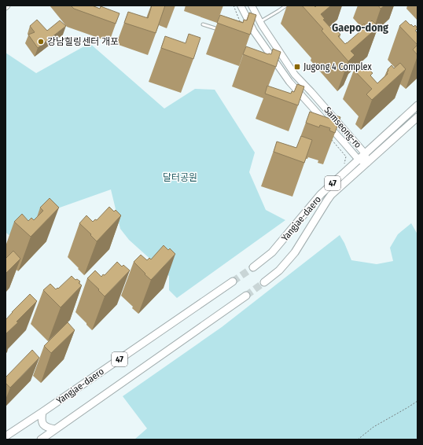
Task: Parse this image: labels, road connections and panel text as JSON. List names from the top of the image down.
{
  "streets": {
    "main road": ["Samseong-ro", "47", "Yangjae-daero"]
  },
  "crossings": [
    ["Samseong-ro", "Yangjae-daero"]
  ],
  "districts": ["Gaepo-dong"],
  "parks": ["달터공원"],
  "places": {
    "other": ["강남힐링센터 개포"],
    "transit": ["Jugong 4 Complex"]
  }
}
